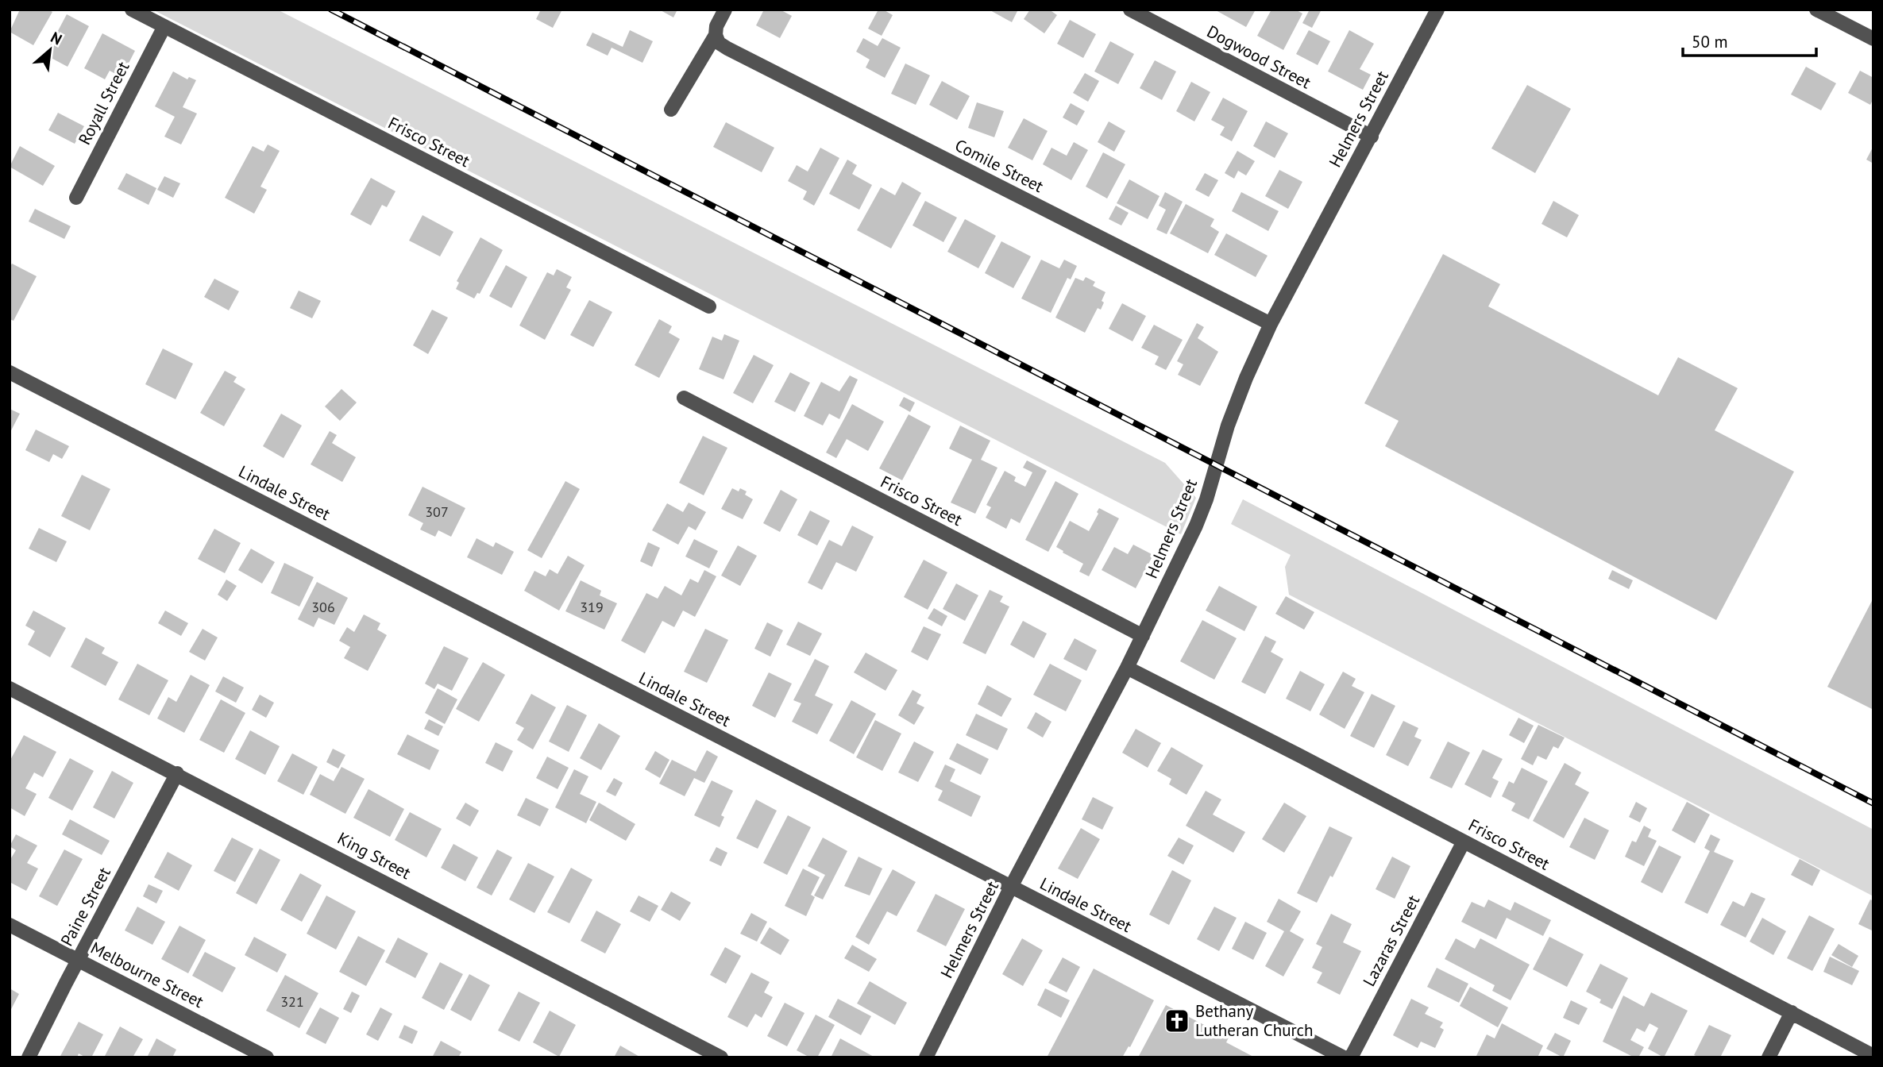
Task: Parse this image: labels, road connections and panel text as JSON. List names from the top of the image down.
{
  "streets": {
    "street": [
      "Dogwood Street",
      "Royall Street",
      "Helmers Street",
      "Frisco Street",
      "Comile Street",
      "Lindale Street",
      "King Street",
      "Paine Street",
      "Lazaras Street",
      "Melbourne Street"
    ]
  },
  "crossings": [
    ["Dogwood Street", "Helmers Street"],
    ["Royall Street", "Frisco Street"],
    ["Helmers Street", "Frisco Street"],
    ["Helmers Street", "Comile Street"],
    ["Helmers Street", "Lindale Street"],
    ["Frisco Street", "Lazaras Street"],
    ["King Street", "Paine Street"],
    ["Paine Street", "Melbourne Street"]
  ],
  "places": {
    "church": ["Bethany Lutheran Church"]
  },
  "house_numbers": [
    "307",
    "306",
    "319",
    "321"
  ],
  "scale_bar": "50 m",
  "north": "top right"
}
